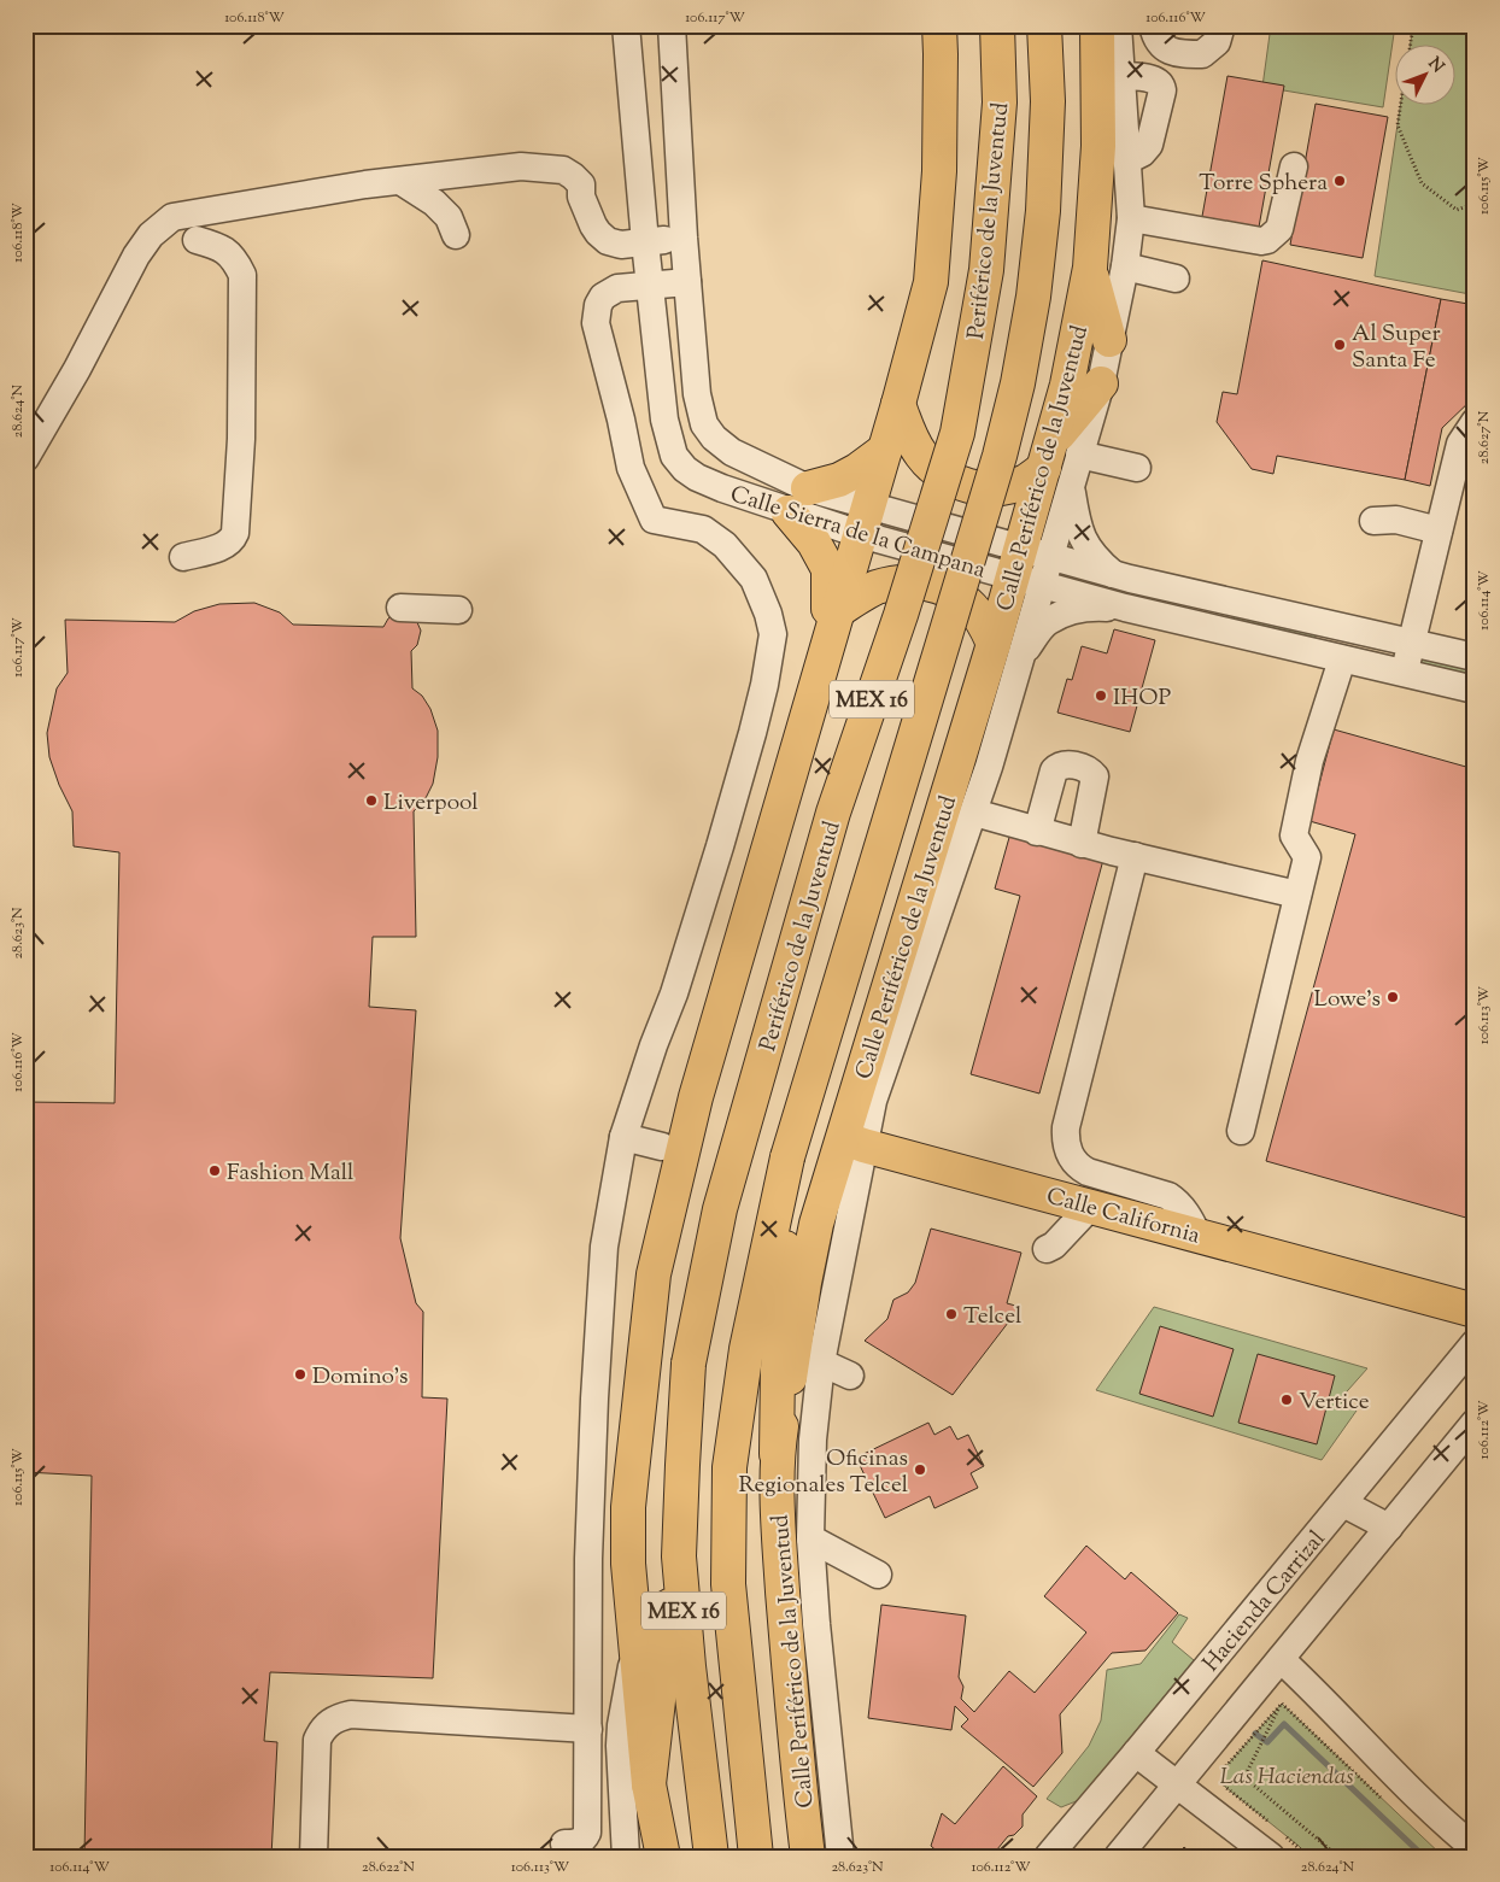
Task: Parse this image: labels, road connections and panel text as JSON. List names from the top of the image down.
{
  "streets": {
    "main road": [
      "Periférico de la Juventud",
      "Calle Periférico de la Juventud",
      "MEX 16",
      "Calle California"
    ],
    "street": ["Calle Sierra de la Campana", "Hacienda Carrizal"]
  },
  "crossings": [
    ["Calle Periférico de la Juventud", "Calle Sierra de la Campana"],
    ["Calle Periférico de la Juventud", "Calle California"]
  ],
  "parks": ["Las Haciendas"],
  "places": [
    "Torre Sphera",
    "Al Super Santa Fe",
    "IHOP",
    "Liverpool",
    "Lowe's",
    "Fashion Mall",
    "Telcel",
    "Domino's",
    "Vertice",
    "Oficinas Regionales Telcel"
  ],
  "north": "top right",
  "coordinates": [
    "106.118°W",
    "106.117°W",
    "106.116°W",
    "106.115°W",
    "28.624°N",
    "28.627°N",
    "106.114°W",
    "28.623°N",
    "106.113°W",
    "106.112°W",
    "28.622°N"
  ]
}
